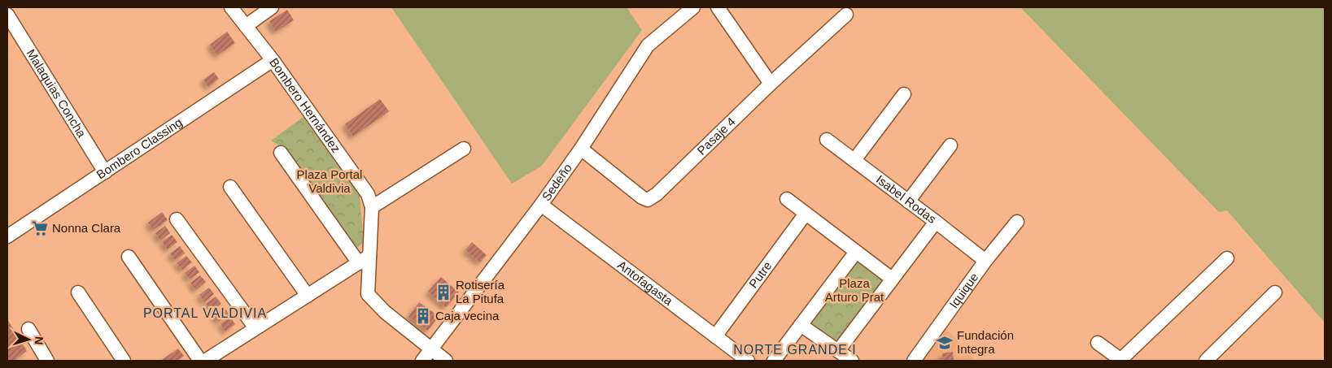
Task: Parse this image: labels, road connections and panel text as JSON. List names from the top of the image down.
{
  "streets": {
    "street": [
      "Malaquias Concha",
      "Bombero Hernández",
      "Pasaje 4",
      "Bombero Classing",
      "Sedeño",
      "Isabel Rodas",
      "Putre",
      "Antofagasta",
      "Iquique"
    ]
  },
  "crossings": [
    ["Malaquias Concha", "Bombero Classing"],
    ["Bombero Hernández", "Bombero Classing"],
    ["Bombero Hernández", "Sedeño"],
    ["Pasaje 4", "Sedeño"],
    ["Sedeño", "Antofagasta"],
    ["Isabel Rodas", "Iquique"],
    ["Putre", "Antofagasta"]
  ],
  "districts": ["PORTAL VALDIVIA", "NORTE GRANDE I"],
  "parks": ["Plaza Portal Valdivia", "Plaza Arturo Prat"],
  "places": {
    "supermarket": ["Nonna Clara"],
    "building": ["Rotisería La Pitufa", "Caja vecina"],
    "school or university": ["Fundación Integra"]
  },
  "north": "right"
}
